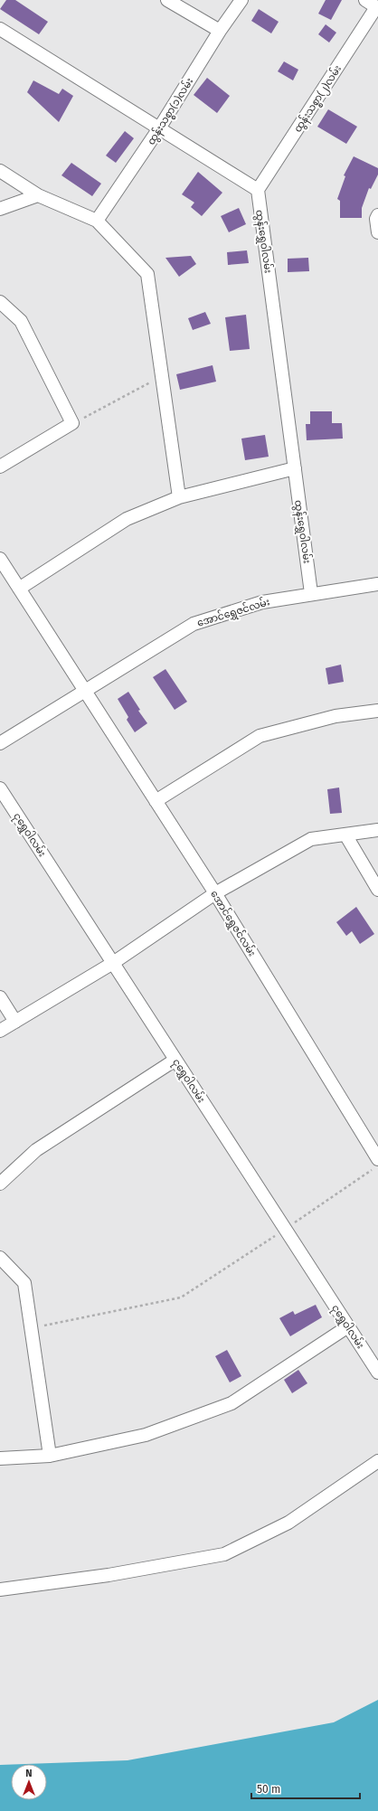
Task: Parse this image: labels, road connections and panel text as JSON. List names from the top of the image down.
{
  "streets": {
    "street": [
      "ထွန်းသစ္စာ(၂)လမ်း",
      "ထွန်းသစ္စာ(၁)လမ်း",
      "ထွန်းရွှေဝါလမ်း",
      "အောင်ရွှေဇင်လမ်း",
      "ငုရွှေဝါလမ်း"
    ]
  },
  "crossings": [
    ["ထွန်းသစ္စာ(၂)လမ်း", "ထွန်းရွှေဝါလမ်း"],
    ["ထွန်းရွှေဝါလမ်း", "အောင်ရွှေဇင်လမ်း"]
  ],
  "scale_bar": "50 m",
  "north": "top"
}
